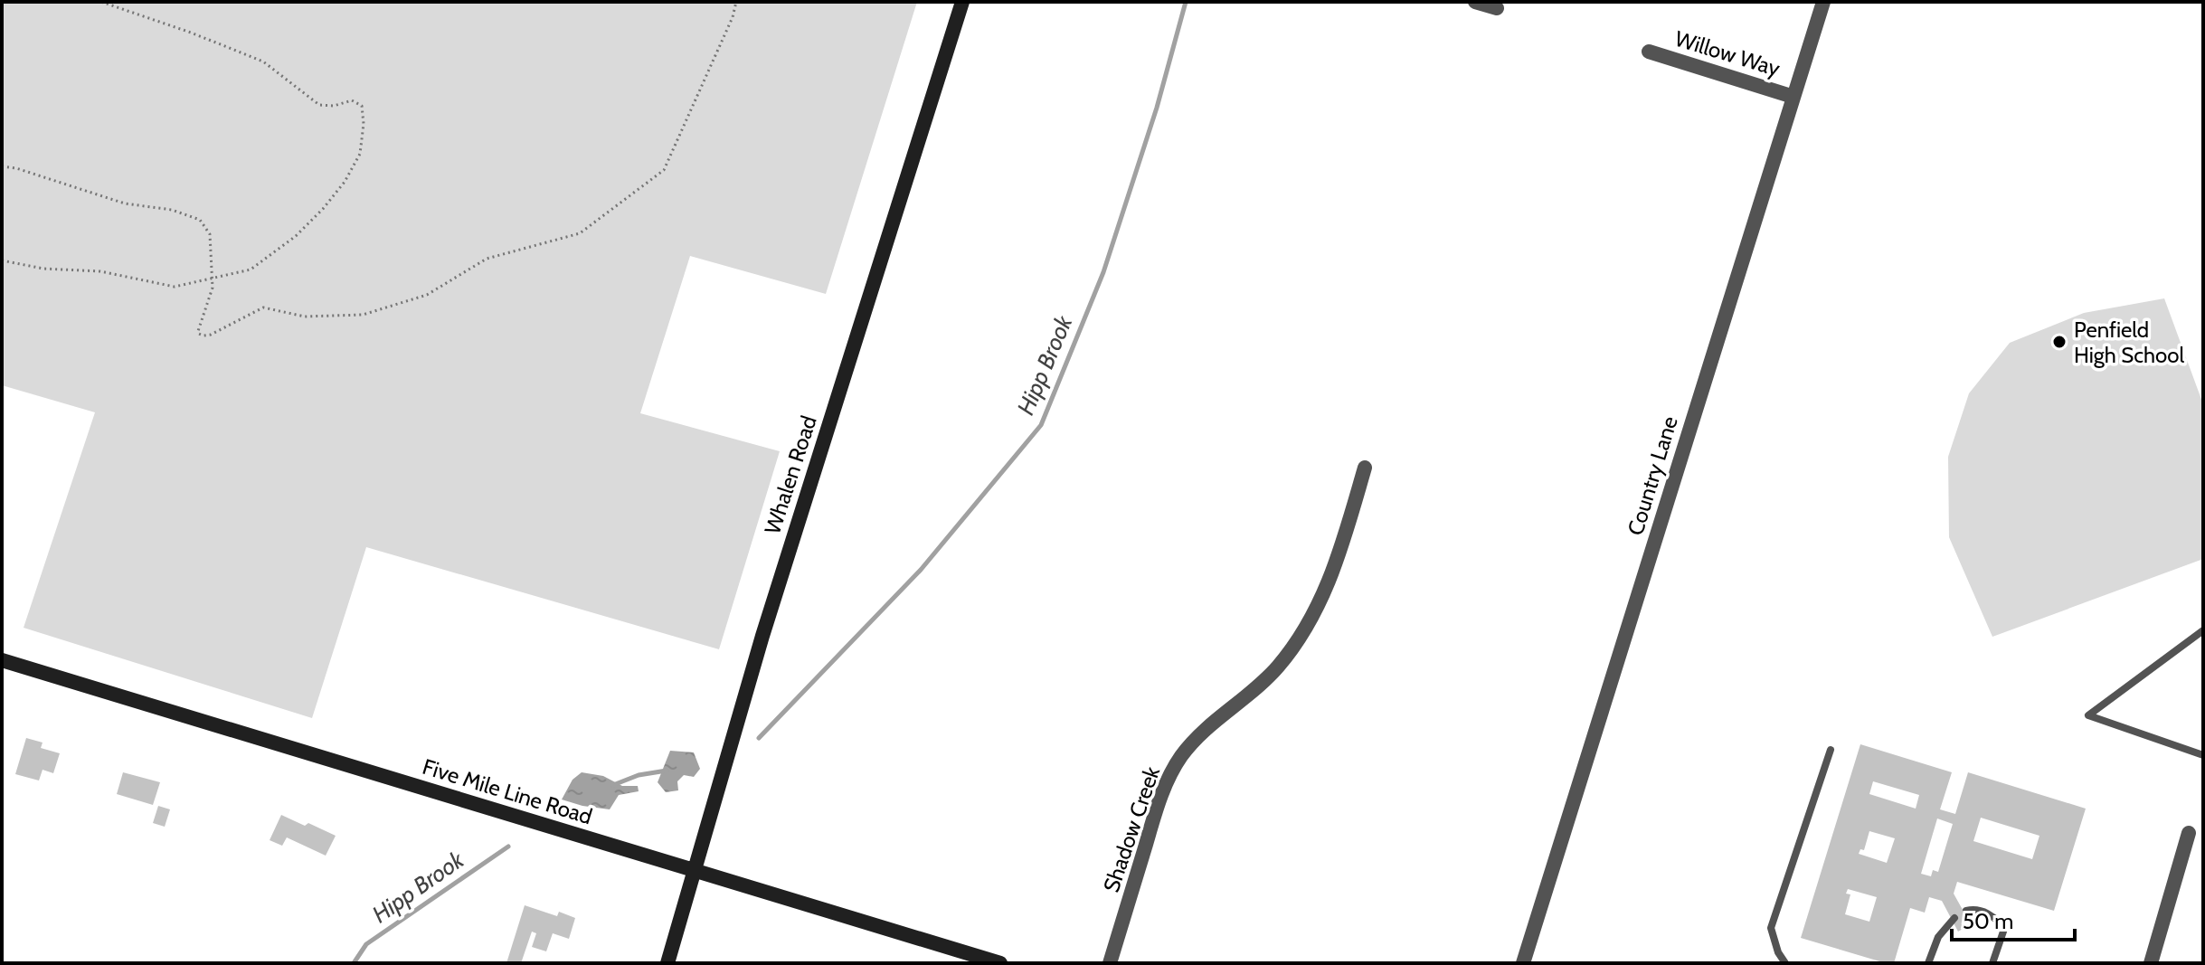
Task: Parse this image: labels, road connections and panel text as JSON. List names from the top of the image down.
{
  "streets": {
    "main road": ["Whalen Road", "Five Mile Line Road"],
    "street": ["Willow Way", "Country Lane", "Shadow Creek"]
  },
  "crossings": [
    ["Willow Way", "Country Lane"],
    ["Whalen Road", "Five Mile Line Road"]
  ],
  "water": ["Hipp Brook"],
  "places": ["Penfield High School"],
  "scale_bar": "50 m"
}
